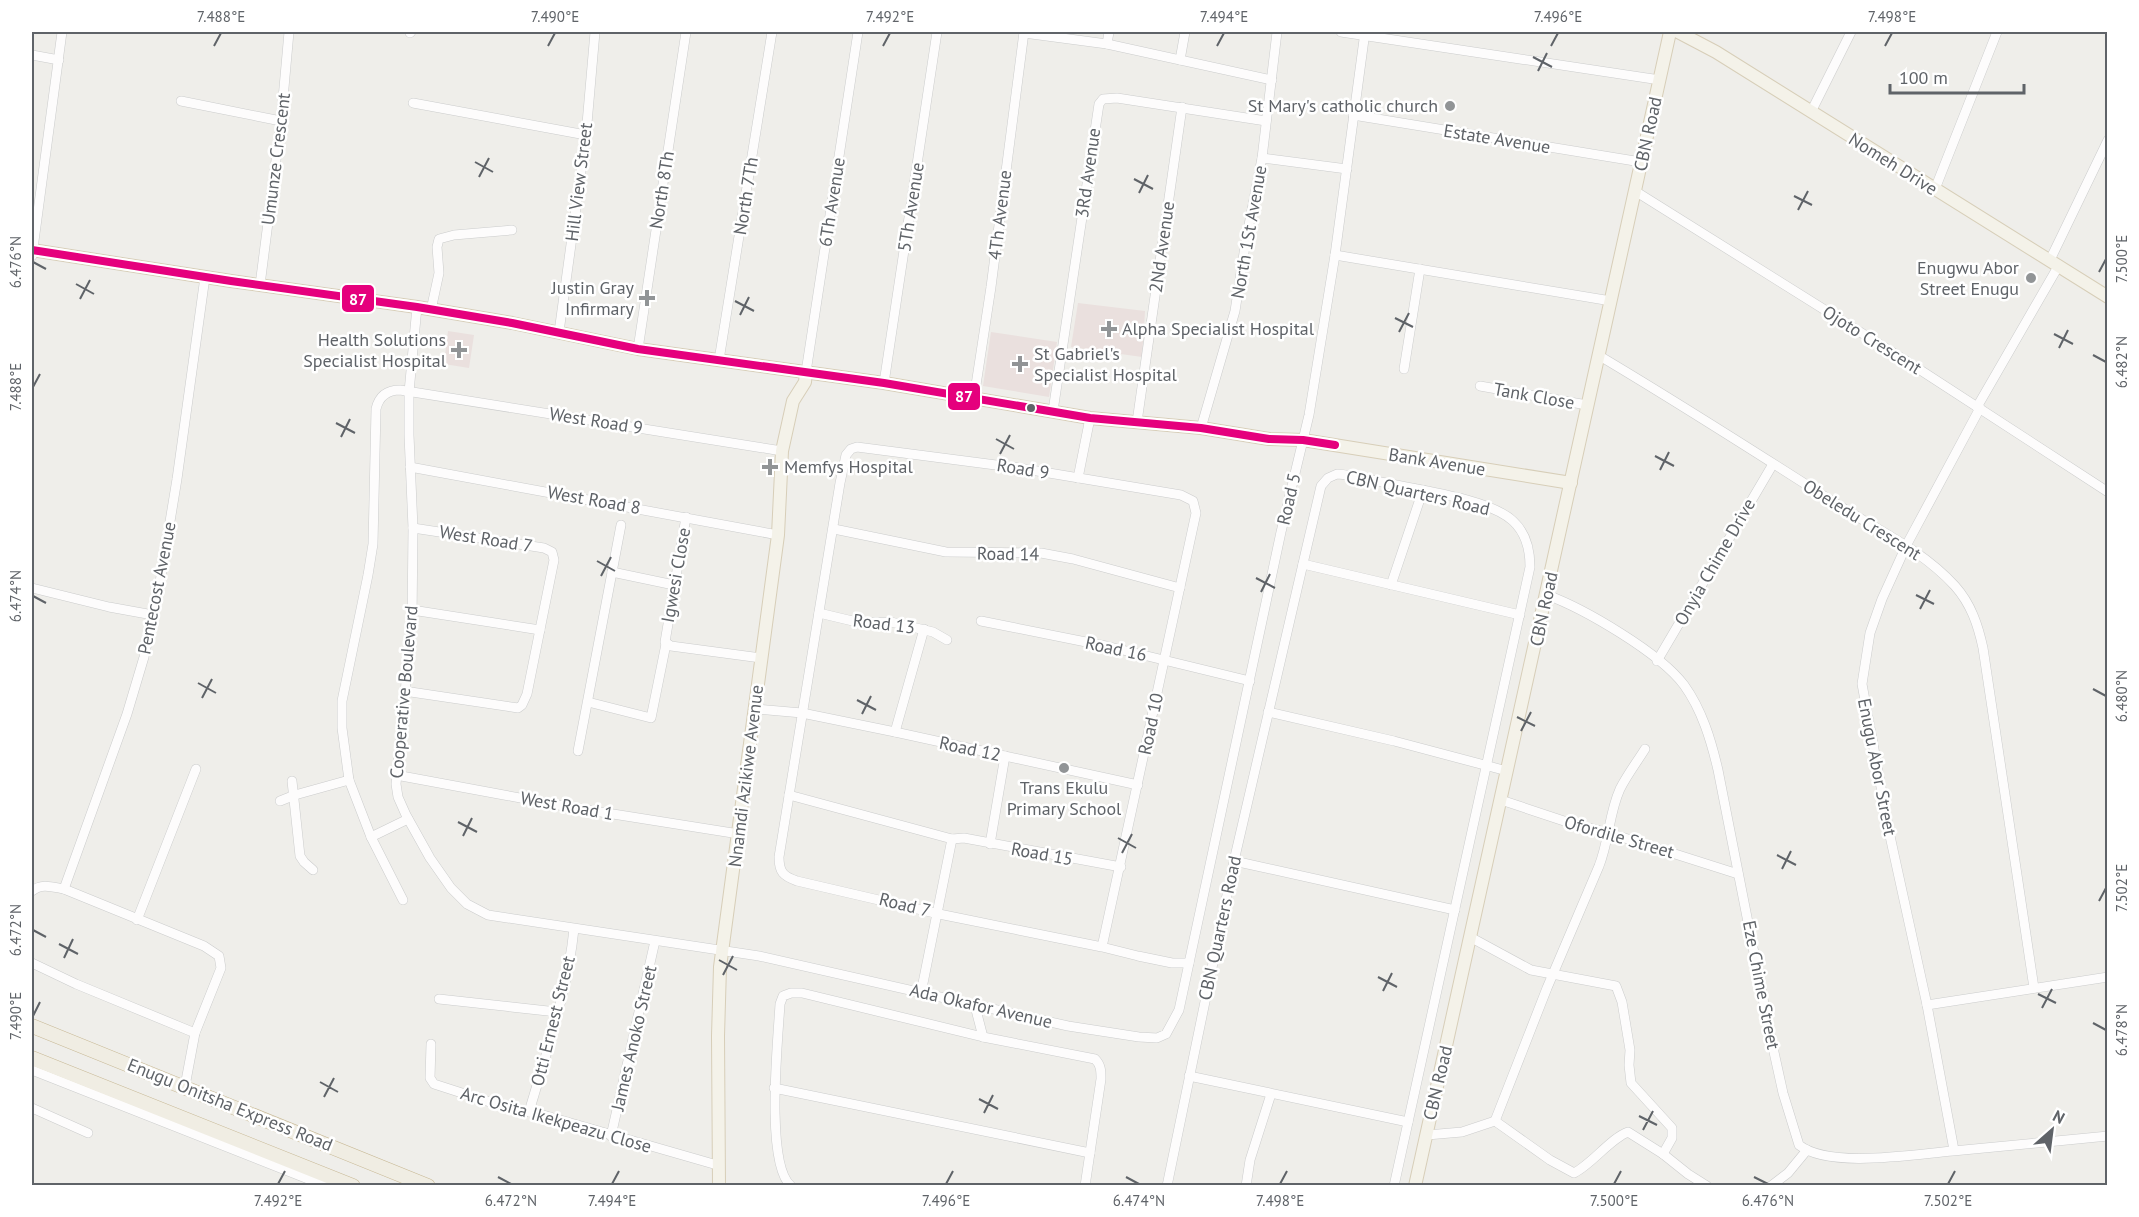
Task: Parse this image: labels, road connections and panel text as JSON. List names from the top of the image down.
{
  "streets": {
    "highway": ["Enugu Onitsha Express Road"],
    "main road": [
      "CBN Road",
      "Nomeh Drive",
      "Bank Avenue",
      "Nnamdi Azikiwe Avenue"
    ],
    "street": [
      "Estate Avenue",
      "Umunze Crescent",
      "3Rd Avenue",
      "Hill View Street",
      "North 8Th",
      "North 7Th",
      "6Th Avenue",
      "5Th Avenue",
      "4Th Avenue",
      "North 1St Avenue",
      "2Nd Avenue",
      "Ojoto Crescent",
      "Tank Close",
      "West Road 9",
      "Road 9",
      "CBN Quarters Road",
      "Road 5",
      "West Road 8",
      "Obeledu Crescent",
      "West Road 7",
      "Road 14",
      "Onyia Chime Drive",
      "Igwesi Close",
      "Pentecost Avenue",
      "Road 13",
      "Road 16",
      "Cooperative Boulevard",
      "Road 10",
      "Road 12",
      "Enugu Abor Street",
      "West Road 1",
      "Ofordile Street",
      "Road 15",
      "Road 7",
      "Eze Chime Street",
      "Ada Okafor Avenue",
      "Otti Ernest Street",
      "James Anoko Street",
      "Arc Osita Ikekpeazu Close"
    ]
  },
  "crossings": [
    ["CBN Road", "Estate Avenue"],
    ["CBN Road", "Ojoto Crescent"],
    ["CBN Road", "Tank Close"],
    ["CBN Road", "Bank Avenue"],
    ["CBN Road", "Obeledu Crescent"],
    ["CBN Road", "Ofordile Street"],
    ["CBN Road", "Eze Chime Street"],
    ["Estate Avenue", "Road 5"],
    ["Umunze Crescent", "Bank Avenue"],
    ["Nomeh Drive", "Enugu Abor Street"],
    ["3Rd Avenue", "North 1St Avenue"],
    ["3Rd Avenue", "2Nd Avenue"],
    ["3Rd Avenue", "Bank Avenue"],
    ["Hill View Street", "Bank Avenue"],
    ["North 8Th", "Bank Avenue"],
    ["North 7Th", "Bank Avenue"],
    ["6Th Avenue", "Bank Avenue"],
    ["6Th Avenue", "Nnamdi Azikiwe Avenue"],
    ["5Th Avenue", "Bank Avenue"],
    ["4Th Avenue", "Bank Avenue"],
    ["North 1St Avenue", "Bank Avenue"],
    ["2Nd Avenue", "Bank Avenue"],
    ["Ojoto Crescent", "Enugu Abor Street"],
    ["West Road 9", "Cooperative Boulevard"],
    ["West Road 9", "Nnamdi Azikiwe Avenue"],
    ["Bank Avenue", "Road 5"],
    ["Bank Avenue", "Pentecost Avenue"],
    ["Bank Avenue", "Cooperative Boulevard"],
    ["Bank Avenue", "Nnamdi Azikiwe Avenue"],
    ["Road 9", "Road 10"],
    ["Road 9", "Road 7"],
    ["Road 5", "Road 16"],
    ["Road 5", "Road 7"],
    ["Road 5", "Ada Okafor Avenue"],
    ["West Road 8", "Igwesi Close"],
    ["West Road 8", "Cooperative Boulevard"],
    ["West Road 8", "Nnamdi Azikiwe Avenue"],
    ["Obeledu Crescent", "Onyia Chime Drive"],
    ["Obeledu Crescent", "Enugu Abor Street"],
    ["West Road 7", "Cooperative Boulevard"],
    ["Road 14", "Road 10"],
    ["Road 14", "Road 7"],
    ["Onyia Chime Drive", "Eze Chime Street"],
    ["Igwesi Close", "Nnamdi Azikiwe Avenue"],
    ["Road 13", "Road 7"],
    ["Road 16", "Road 10"],
    ["Cooperative Boulevard", "Nnamdi Azikiwe Avenue"],
    ["Cooperative Boulevard", "West Road 1"],
    ["Cooperative Boulevard", "Ada Okafor Avenue"],
    ["Cooperative Boulevard", "Otti Ernest Street"],
    ["Cooperative Boulevard", "James Anoko Street"],
    ["Road 10", "Road 12"],
    ["Road 10", "Road 15"],
    ["Road 10", "Road 7"],
    ["Road 12", "Nnamdi Azikiwe Avenue"],
    ["Road 12", "Road 7"],
    ["Nnamdi Azikiwe Avenue", "West Road 1"],
    ["Nnamdi Azikiwe Avenue", "Ada Okafor Avenue"],
    ["Nnamdi Azikiwe Avenue", "Arc Osita Ikekpeazu Close"],
    ["Ofordile Street", "Eze Chime Street"],
    ["Road 15", "Road 7"],
    ["Road 7", "Ada Okafor Avenue"],
    ["Otti Ernest Street", "Arc Osita Ikekpeazu Close"],
    ["James Anoko Street", "Arc Osita Ikekpeazu Close"]
  ],
  "places": {
    "other": ["St Mary's catholic church", "Enugwu Abor Street Enugu", "Trans Ekulu Primary School"],
    "health": [
      "Justin Gray Infirmary",
      "Alpha Specialist Hospital",
      "Health Solutions Specialist Hospital",
      "St Gabriel's Specialist Hospital",
      "Memfys Hospital"
    ]
  },
  "lines": ["transit line 87"],
  "scale_bar": "100 m",
  "north": "top right",
  "coordinates": [
    "7.488°E",
    "7.490°E",
    "7.492°E",
    "7.494°E",
    "7.496°E",
    "7.498°E",
    "7.500°E",
    "6.476°N",
    "6.482°N",
    "6.474°N",
    "6.480°N",
    "7.502°E",
    "6.472°N",
    "6.478°N"
  ]
}
